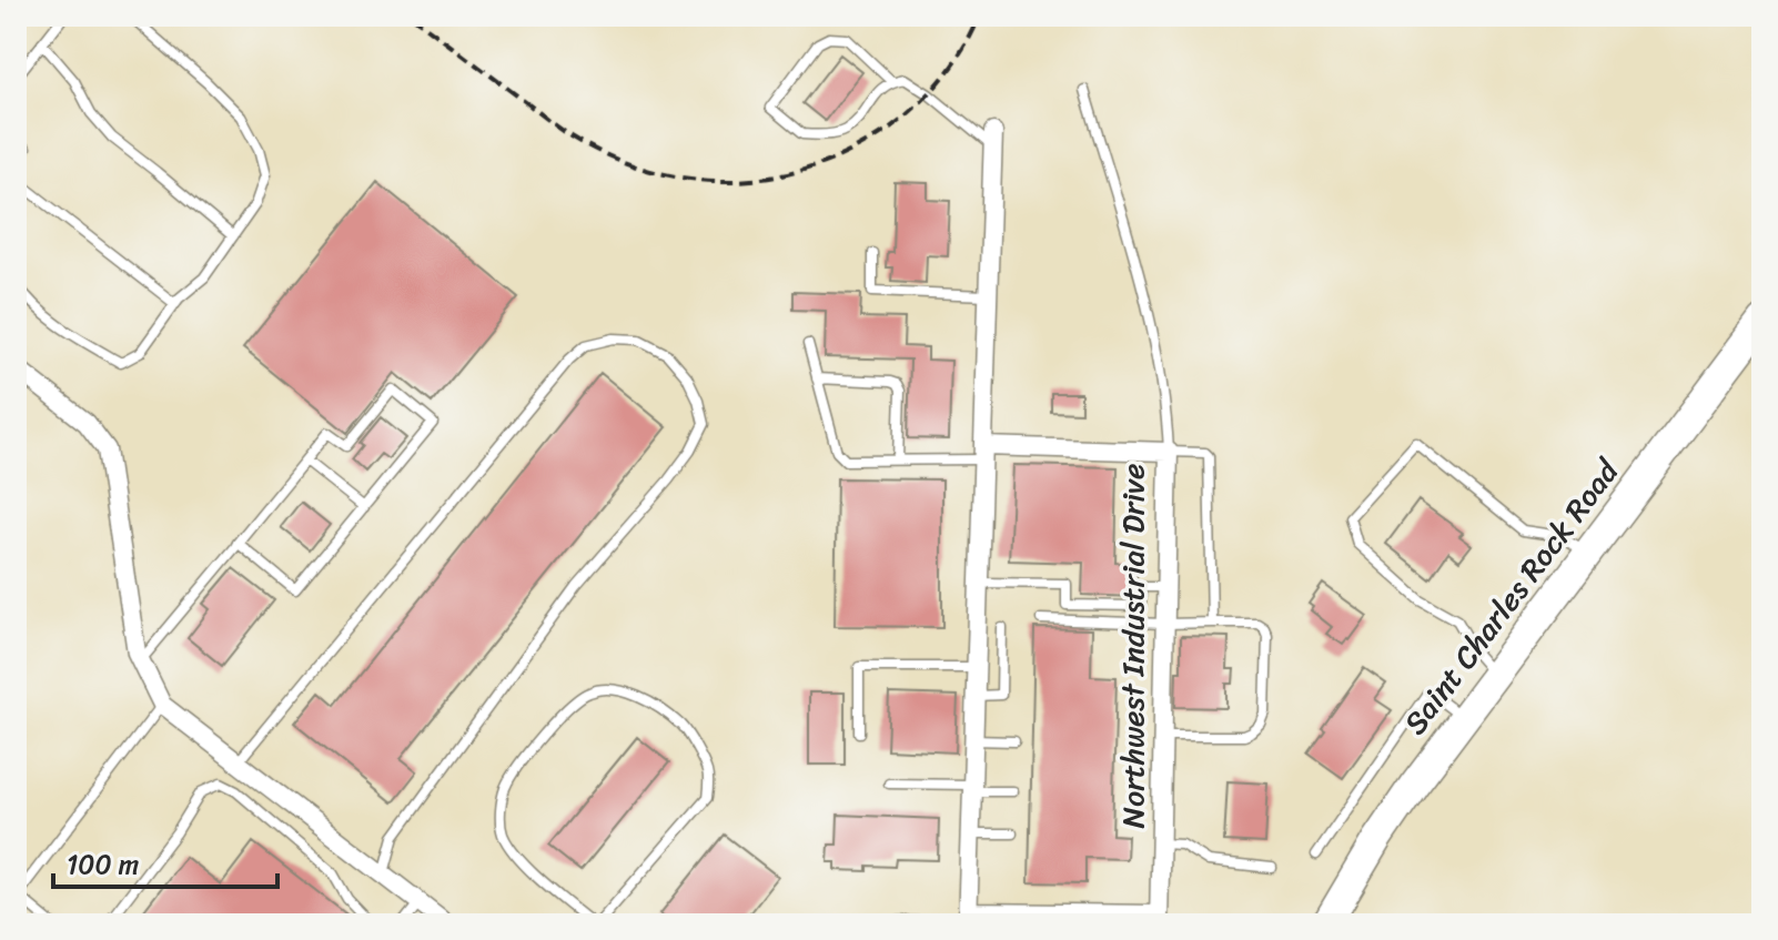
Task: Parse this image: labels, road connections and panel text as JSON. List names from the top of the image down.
{
  "streets": {
    "main road": ["Saint Charles Rock Road"],
    "street": ["Northwest Industrial Drive"]
  },
  "scale_bar": "100 m"
}
